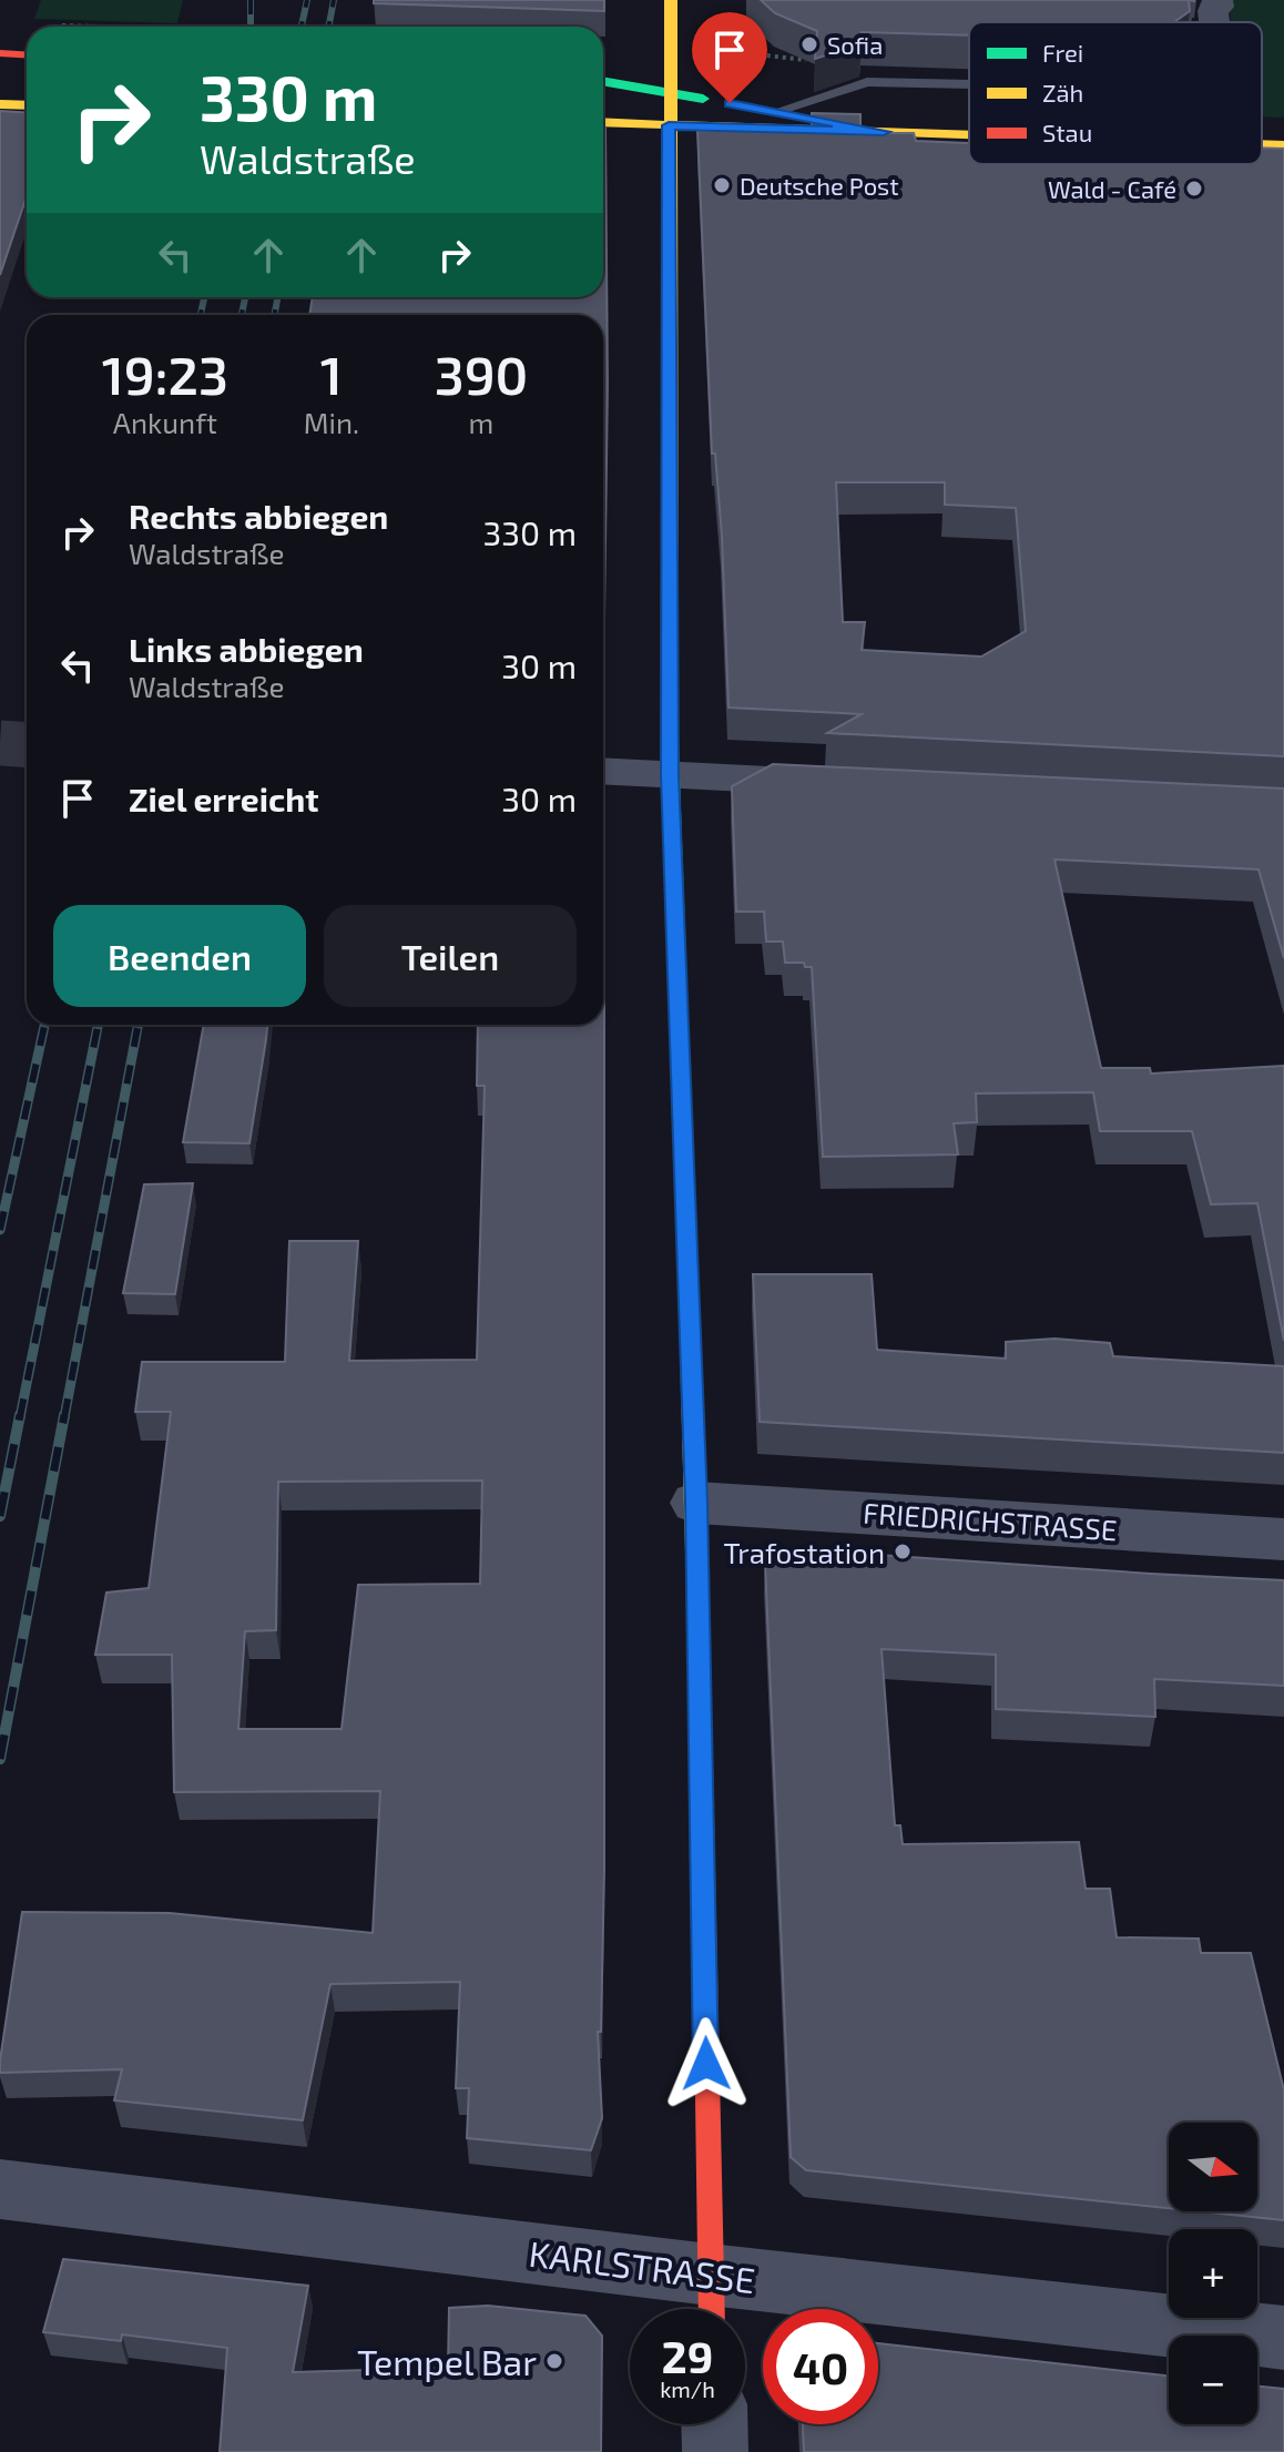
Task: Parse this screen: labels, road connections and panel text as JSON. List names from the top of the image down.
{
  "streets": {
    "street": ["FRIEDRICHSTRASSE", "KARLSTRASSE"]
  },
  "places": [
    "Sofia",
    "Deutsche Post",
    "Wald - Café",
    "Trafostation",
    "Tempel Bar"
  ],
  "legend": ["Frei", "Zäh", "Stau"],
  "north": "right",
  "page": {
    "turn": ["330 m", "Waldstraße"],
    "eta": [
      "19:23",
      "Ankunft",
      "1",
      "Min.",
      "390",
      "m"
    ],
    "list": [
      {
        "name": "Rechts abbiegen",
        "note": "Waldstraße",
        "value": "330 m"
      },
      {
        "name": "Links abbiegen",
        "note": "Waldstraße",
        "value": "30 m"
      },
      {
        "name": "Ziel erreicht",
        "value": "30 m"
      }
    ],
    "buttons": ["Beenden", "Teilen"],
    "map_buttons": ["+", "−"],
    "speed": "29 km/h",
    "limit": "40"
  }
}
